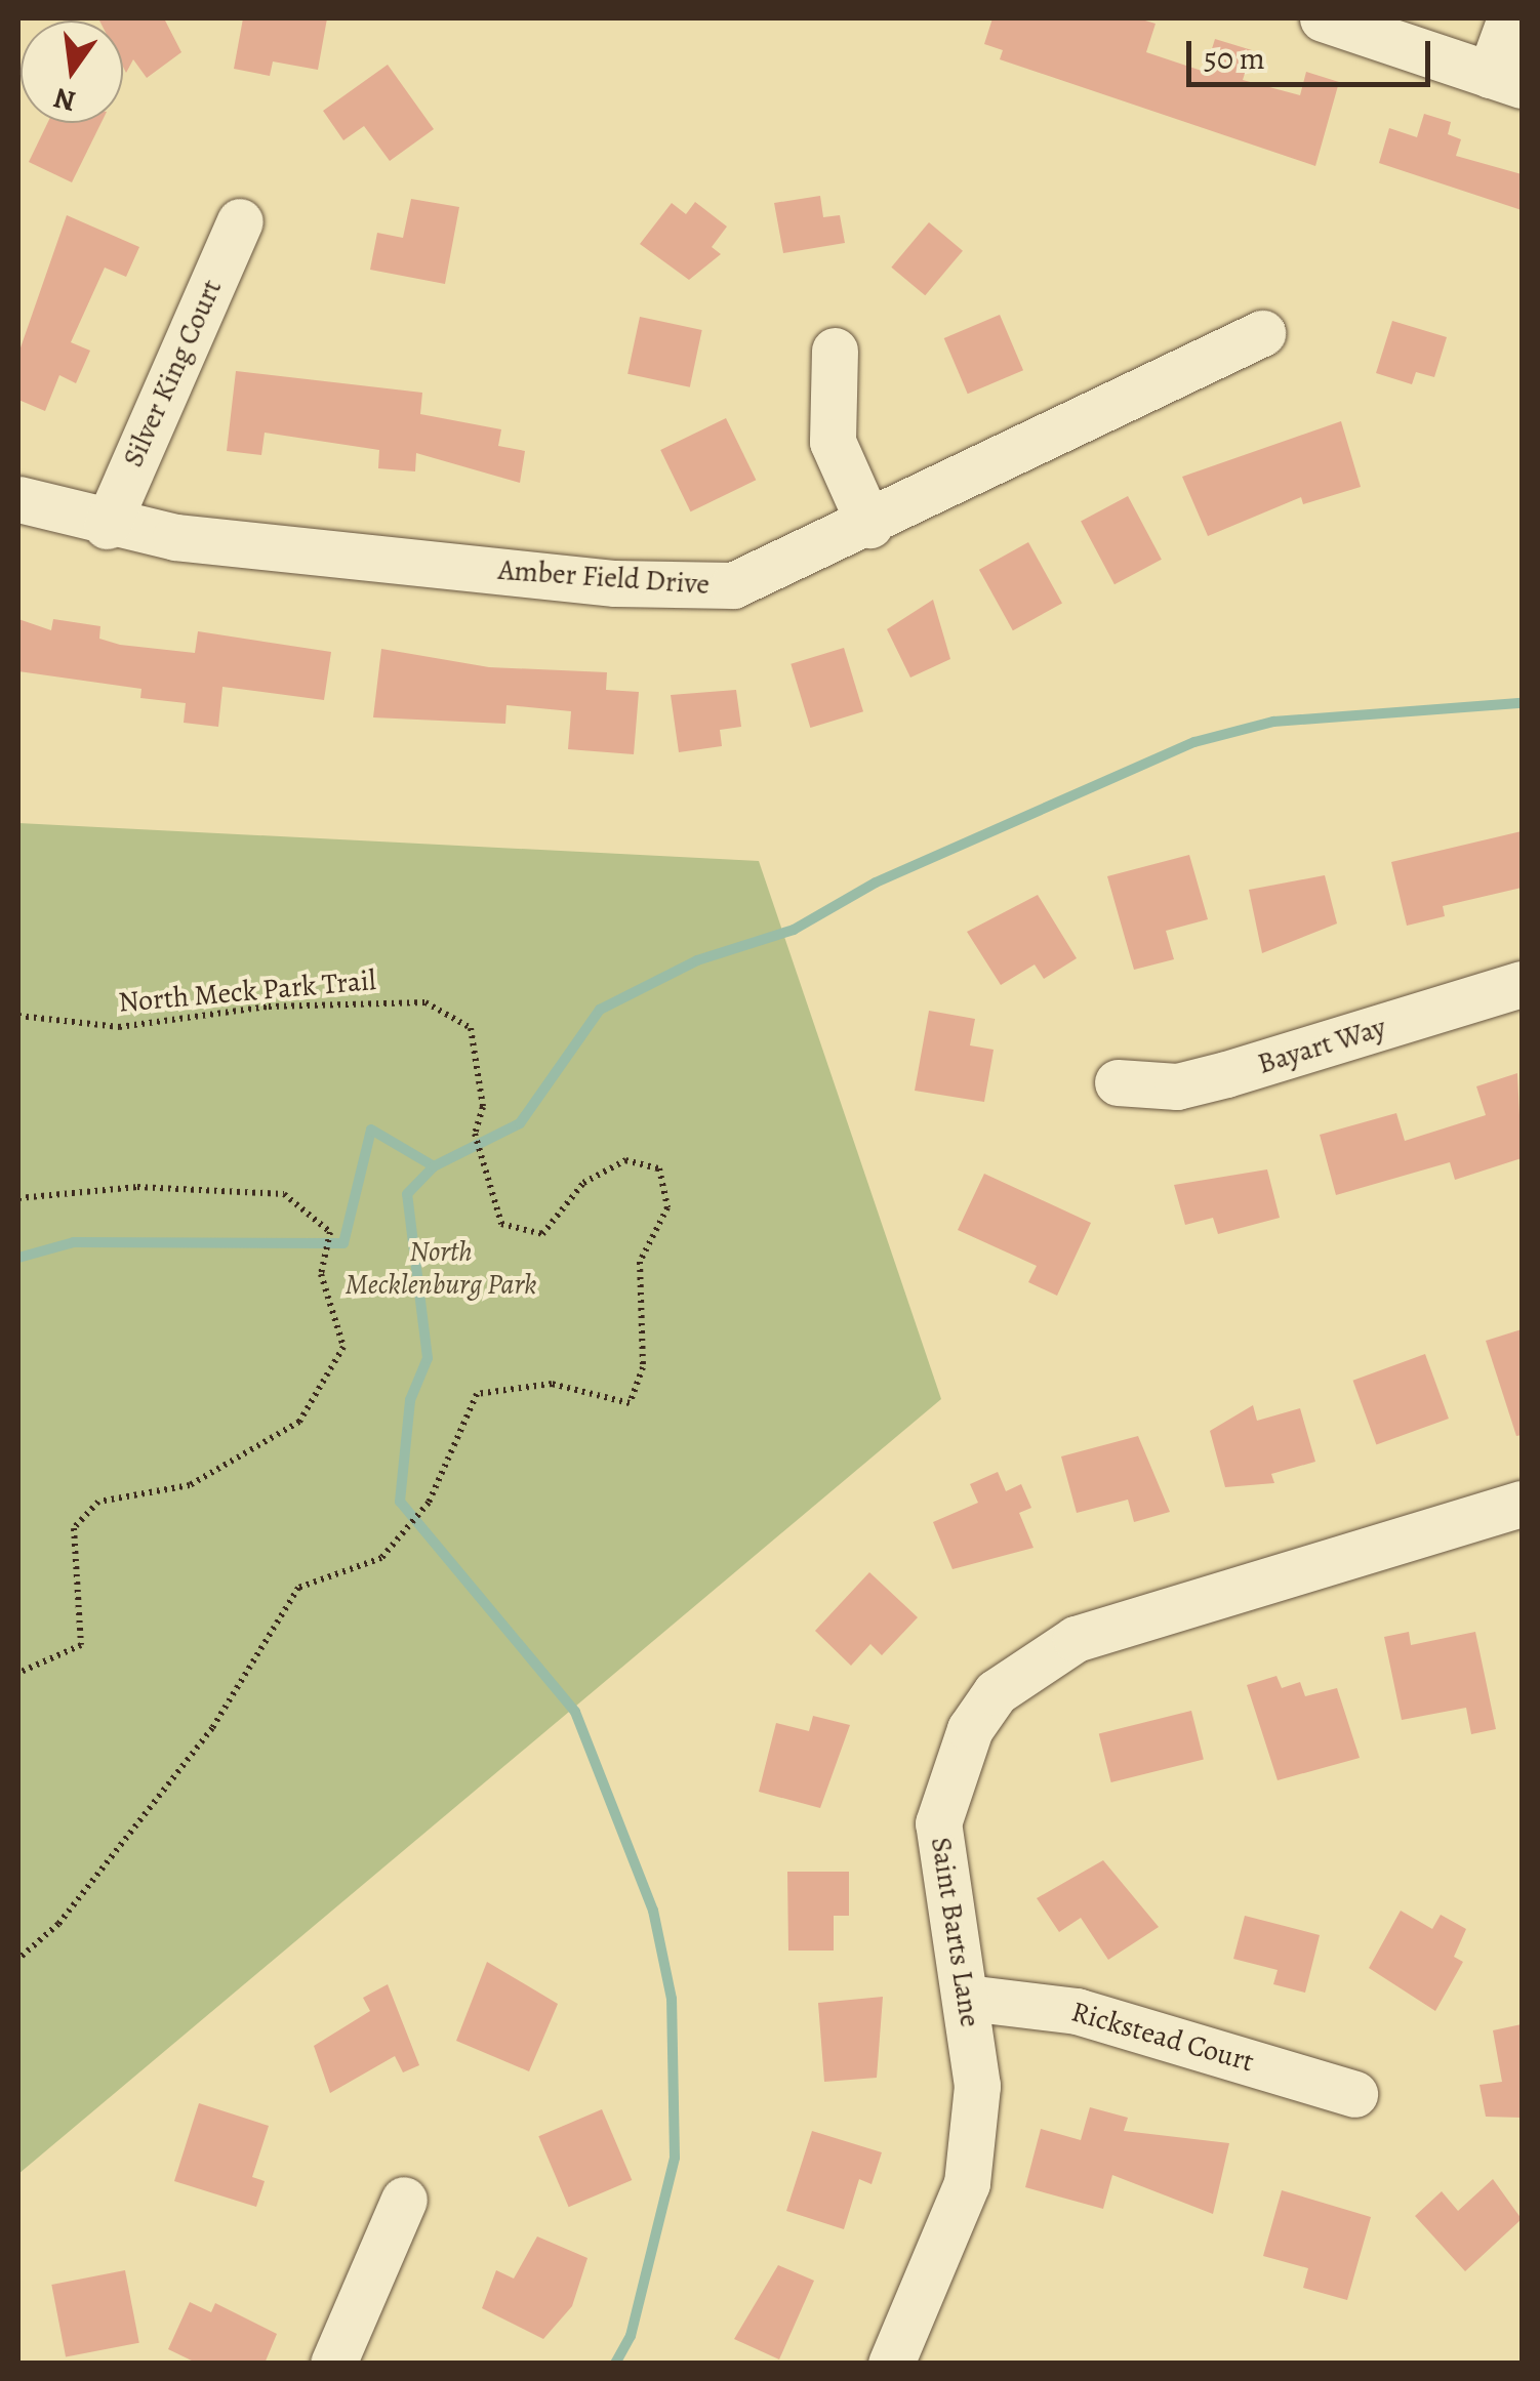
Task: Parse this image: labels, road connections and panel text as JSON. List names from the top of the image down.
{
  "streets": {
    "street": [
      "Silver King Court",
      "Amber Field Drive",
      "Bayart Way",
      "Saint Barts Lane",
      "Rickstead Court"
    ],
    "path": ["North Meck Park Trail"]
  },
  "crossings": [
    ["Silver King Court", "Amber Field Drive"],
    ["Saint Barts Lane", "Rickstead Court"]
  ],
  "parks": ["North Mecklenburg Park"],
  "scale_bar": "50 m",
  "north": "bottom"
}
